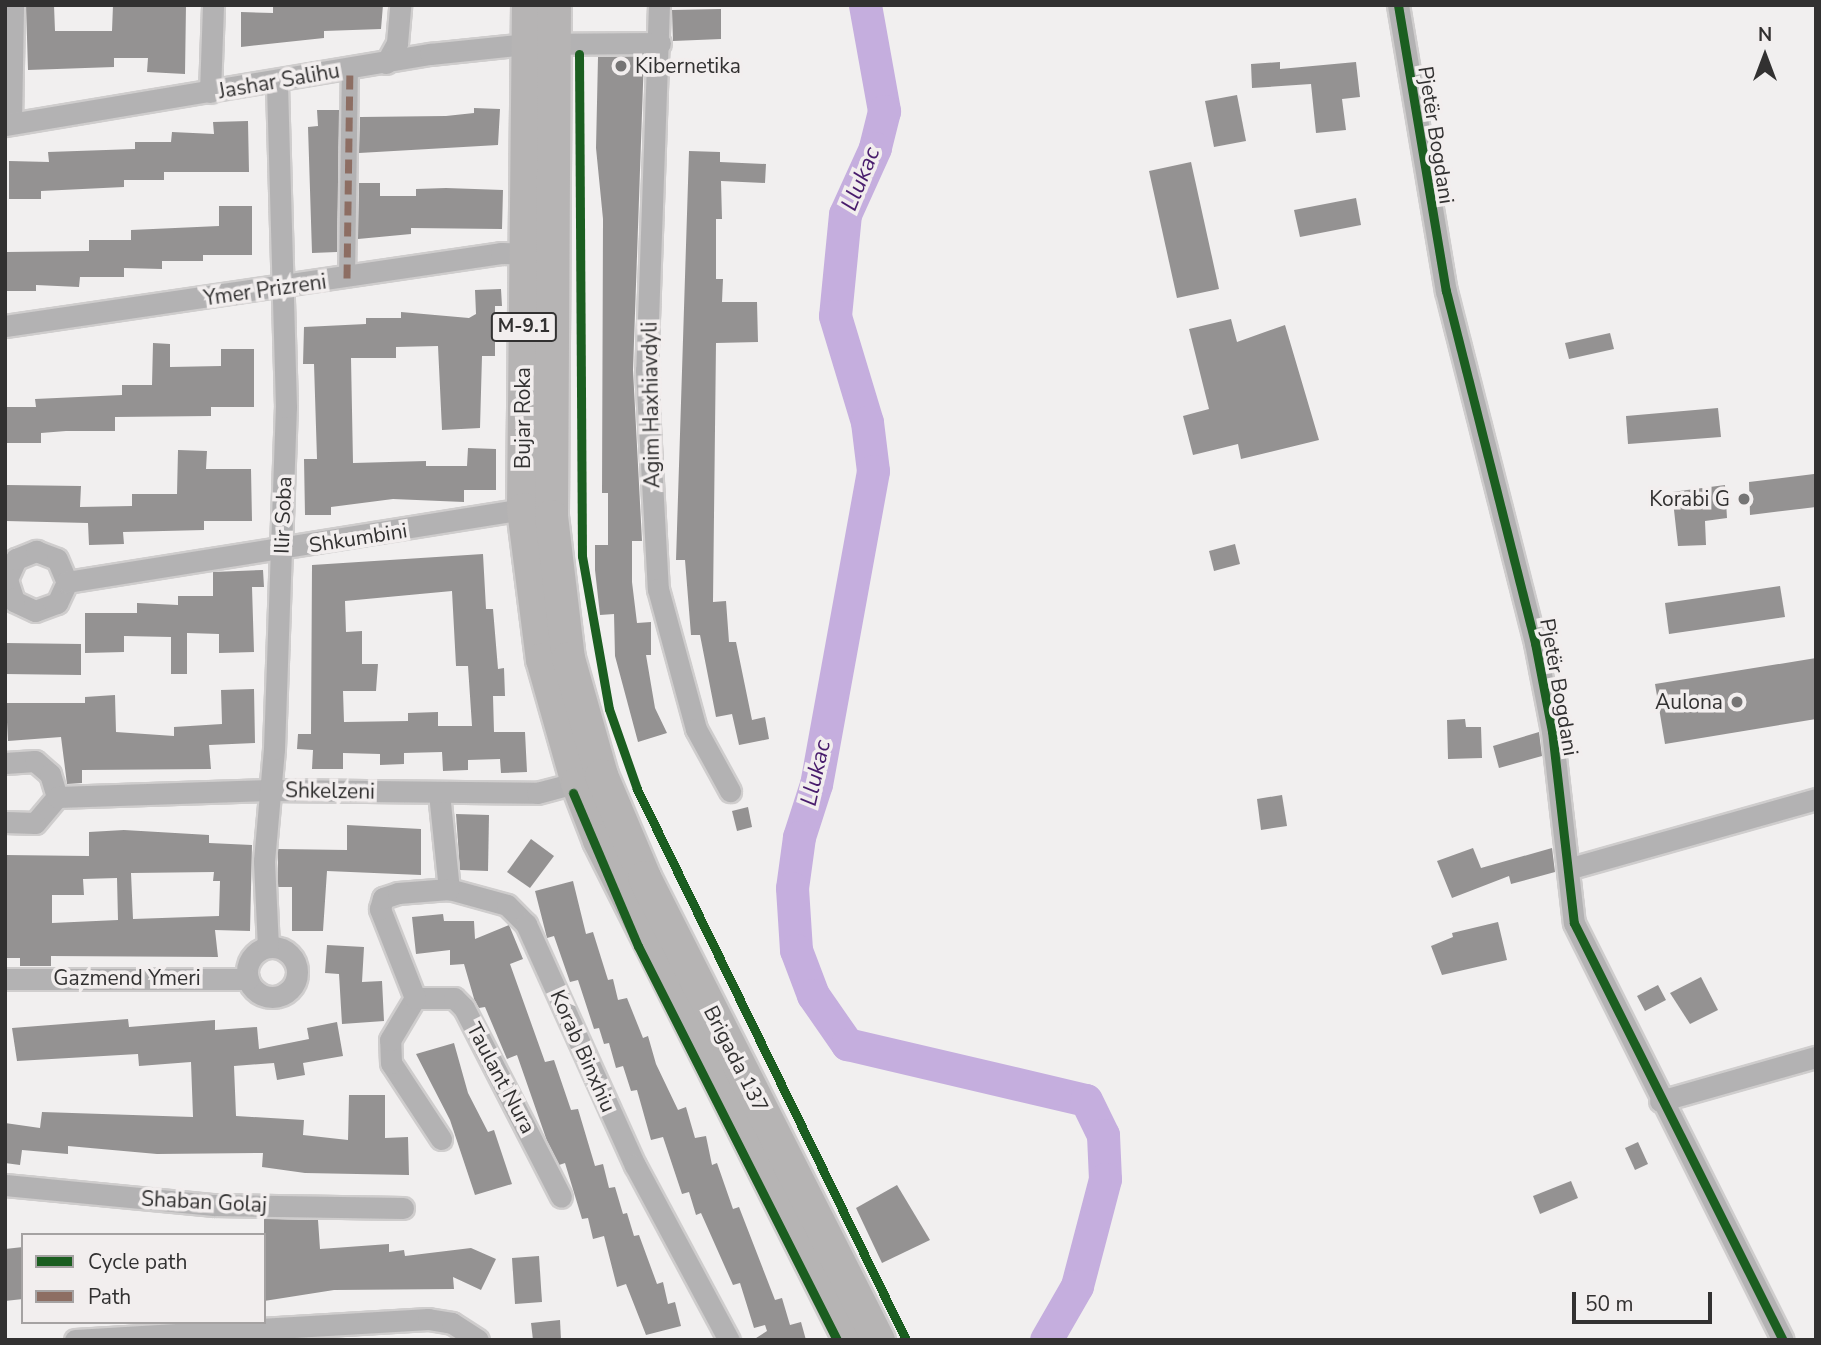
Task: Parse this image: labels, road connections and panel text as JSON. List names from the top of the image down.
{
  "streets": {
    "main road": ["M-9.1", "Bujar Roka", "Brigada 137"],
    "street": [
      "Jashar Salihu",
      "Pjetër Bogdani",
      "Ymer Prizreni",
      "Agim Haxhiavdyli",
      "Ilir Soba",
      "Shkumbini",
      "Shkelzeni",
      "Gazmend Ymeri",
      "Korab Binxhiu",
      "Taulant Nura",
      "Shaban Golaj"
    ]
  },
  "crossings": [
    ["Jashar Salihu", "Bujar Roka"],
    ["Jashar Salihu", "Ilir Soba"],
    ["Ymer Prizreni", "Bujar Roka"],
    ["Ymer Prizreni", "Ilir Soba"],
    ["Bujar Roka", "Shkumbini"],
    ["Bujar Roka", "Shkelzeni"],
    ["Bujar Roka", "Brigada 137"],
    ["Ilir Soba", "Shkumbini"],
    ["Ilir Soba", "Shkelzeni"],
    ["Ilir Soba", "Gazmend Ymeri"],
    ["Shkelzeni", "Brigada 137"]
  ],
  "water": ["Llukac"],
  "places": ["Kibernetika", "Korabi G", "Aulona"],
  "legend": ["Cycle path", "Path"],
  "scale_bar": "50 m",
  "north": "top"
}
